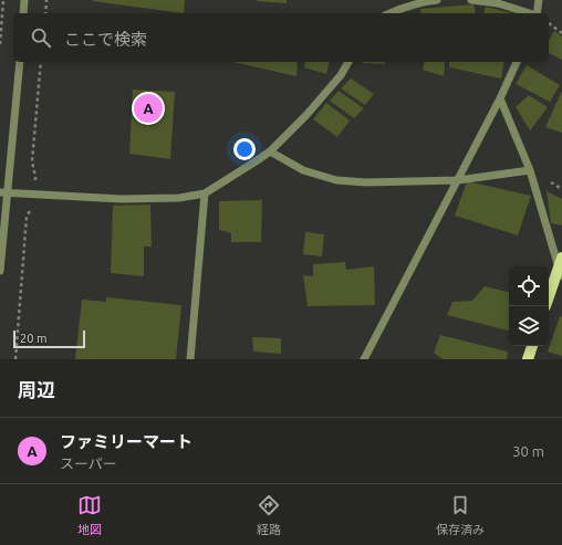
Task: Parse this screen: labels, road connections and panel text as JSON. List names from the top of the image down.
{
  "scale_bar": "20 m",
  "page": {
    "search": "ここで検索",
    "pins": "A",
    "scale": "20 m",
    "heading": "周辺",
    "list": [
      {
        "mark": "A",
        "name": "ファミリーマート",
        "note": "スーパー",
        "value": "30 m"
      }
    ],
    "nav": ["地図", "経路", "保存済み"]
  }
}
